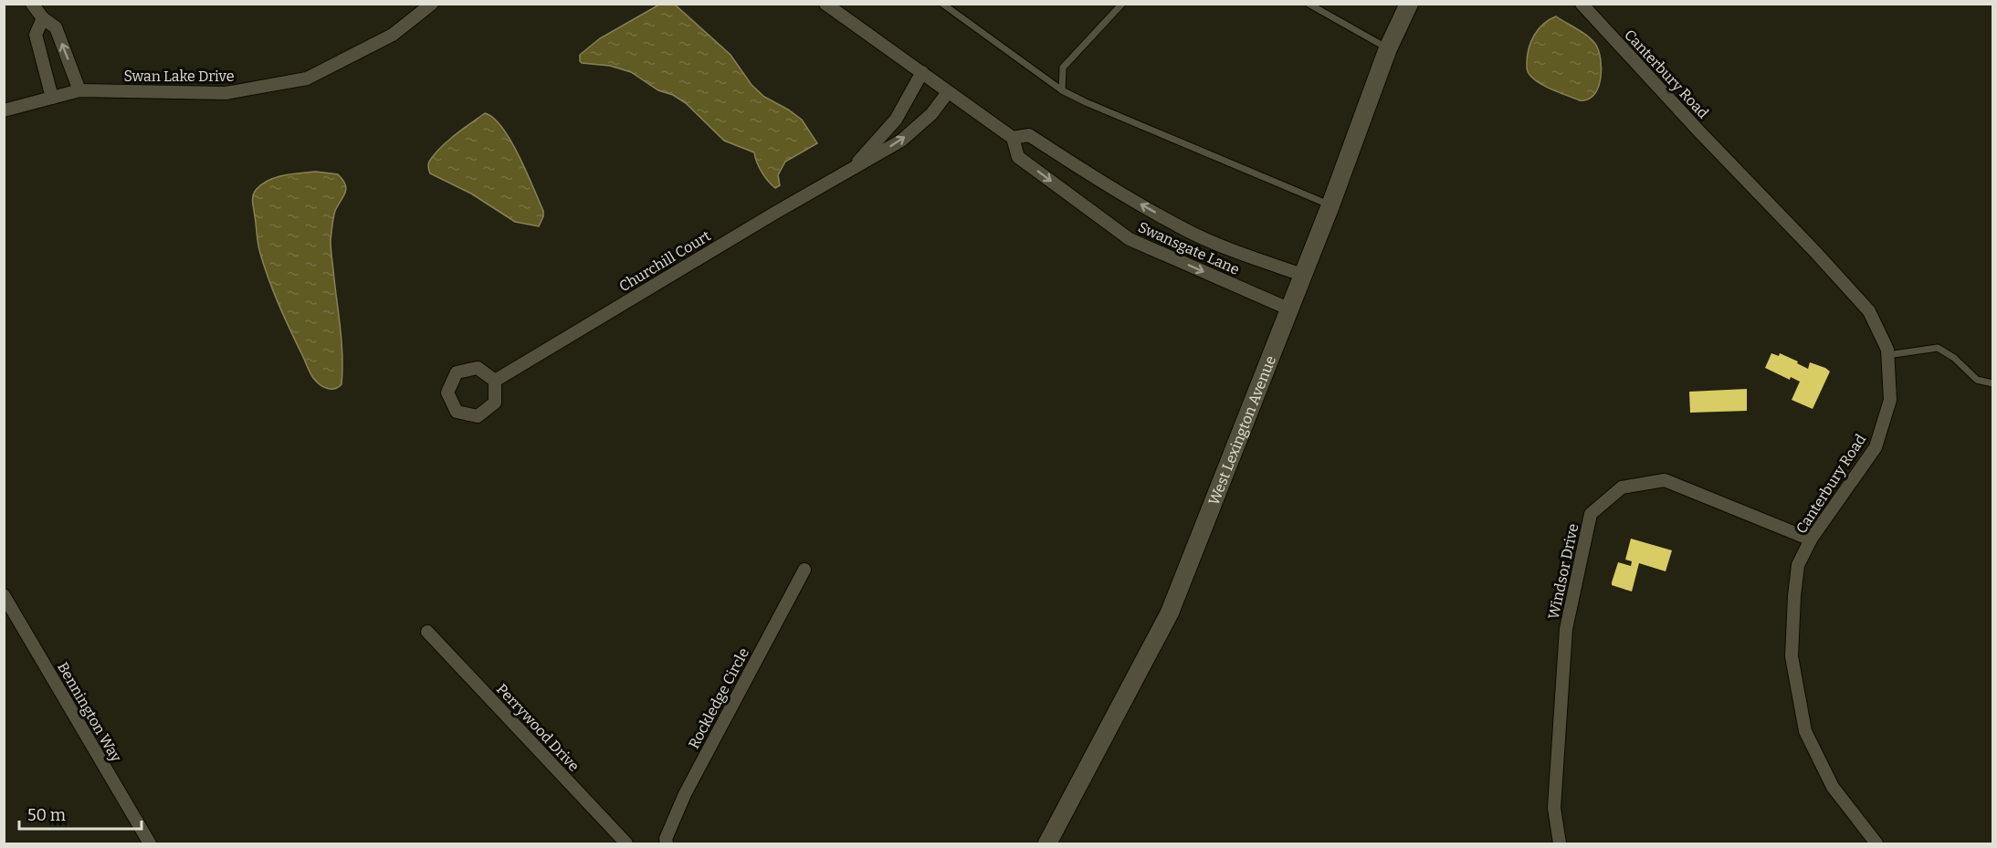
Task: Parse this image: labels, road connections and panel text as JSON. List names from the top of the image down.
{
  "streets": {
    "street": [
      "Canterbury Road",
      "Swan Lake Drive",
      "Swansgate Lane",
      "Churchill Court",
      "West Lexington Avenue",
      "Windsor Drive",
      "Rockledge Circle",
      "Bennington Way",
      "Perrywood Drive"
    ]
  },
  "crossings": [
    ["Canterbury Road", "Windsor Drive"],
    ["Swansgate Lane", "Churchill Court"],
    ["Swansgate Lane", "West Lexington Avenue"]
  ],
  "scale_bar": "50 m"
}
